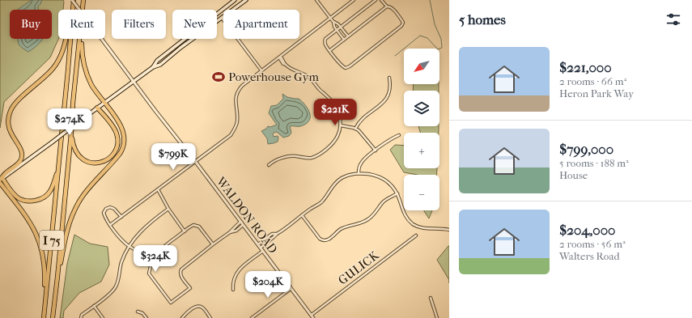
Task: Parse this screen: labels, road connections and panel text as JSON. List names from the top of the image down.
{
  "streets": {
    "highway": ["I 75"],
    "street": ["WALDON ROAD", "GULICK"]
  },
  "crossings": [
    ["WALDON ROAD", "I 75"],
    ["WALDON ROAD", "GULICK"]
  ],
  "places": {
    "sports": ["Powerhouse Gym"]
  },
  "north": "bottom left",
  "page": {
    "heading": "5 homes",
    "chip": [
      "Buy",
      "Rent",
      "Filters",
      "New",
      "Apartment"
    ],
    "list": [
      {
        "name": "$221,000",
        "note": "2 rooms · 66 m² · Heron Park Way"
      },
      {
        "name": "$799,000",
        "note": "5 rooms · 188 m² · House"
      },
      {
        "name": "$204,000",
        "note": "2 rooms · 56 m² · Walters Road"
      }
    ],
    "map_buttons": ["+", "−"],
    "price": [
      "$221K",
      "$274K",
      "$799K",
      "$324K",
      "$204K"
    ]
  }
}
